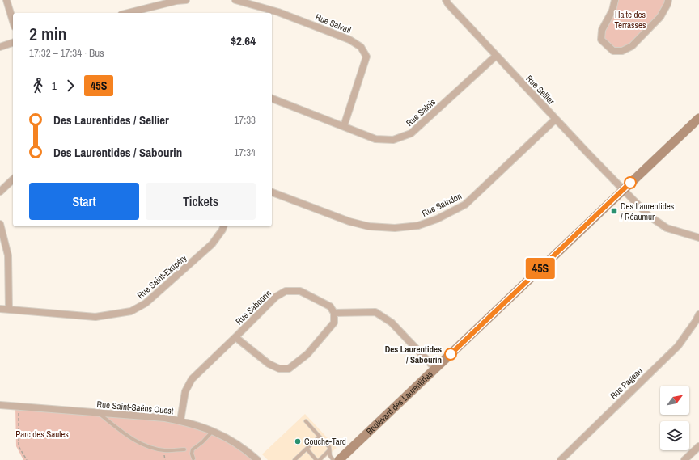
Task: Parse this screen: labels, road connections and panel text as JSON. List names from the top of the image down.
{
  "streets": {
    "street": [
      "Rue Salvail",
      "Rue Sellier",
      "Rue Salois",
      "Rue Saindon",
      "Rue Saint-Exupéry",
      "Rue Sabourin",
      "Rue Pageau",
      "Boulevard des Laurentides",
      "Rue Saint-Saëns Ouest"
    ]
  },
  "crossings": [
    ["Rue Salvail", "Rue Salois"],
    ["Rue Sellier", "Rue Salois"],
    ["Rue Sellier", "Rue Saindon"],
    ["Rue Sellier", "Boulevard des Laurentides"],
    ["Rue Sabourin", "Rue Saint-Saëns Ouest"]
  ],
  "parks": ["Halte des Terrasses", "Parc des Saules"],
  "places": {
    "transit": ["Des Laurentides / Réaumur"],
    "other": ["Des Laurentides / Sabourin", "Couche-Tard"]
  },
  "lines": ["bus line 45S"],
  "north": "top right",
  "page": {
    "on_map": "45S",
    "heading": ["2 min", "17:32 – 17:34 · Bus", "$2.64"],
    "legs": ["1", "45S"],
    "list": [
      {
        "name": "Des Laurentides / Sellier",
        "value": "17:33"
      },
      {
        "name": "Des Laurentides / Sabourin",
        "value": "17:34"
      }
    ],
    "buttons": ["Start", "Tickets"]
  }
}
